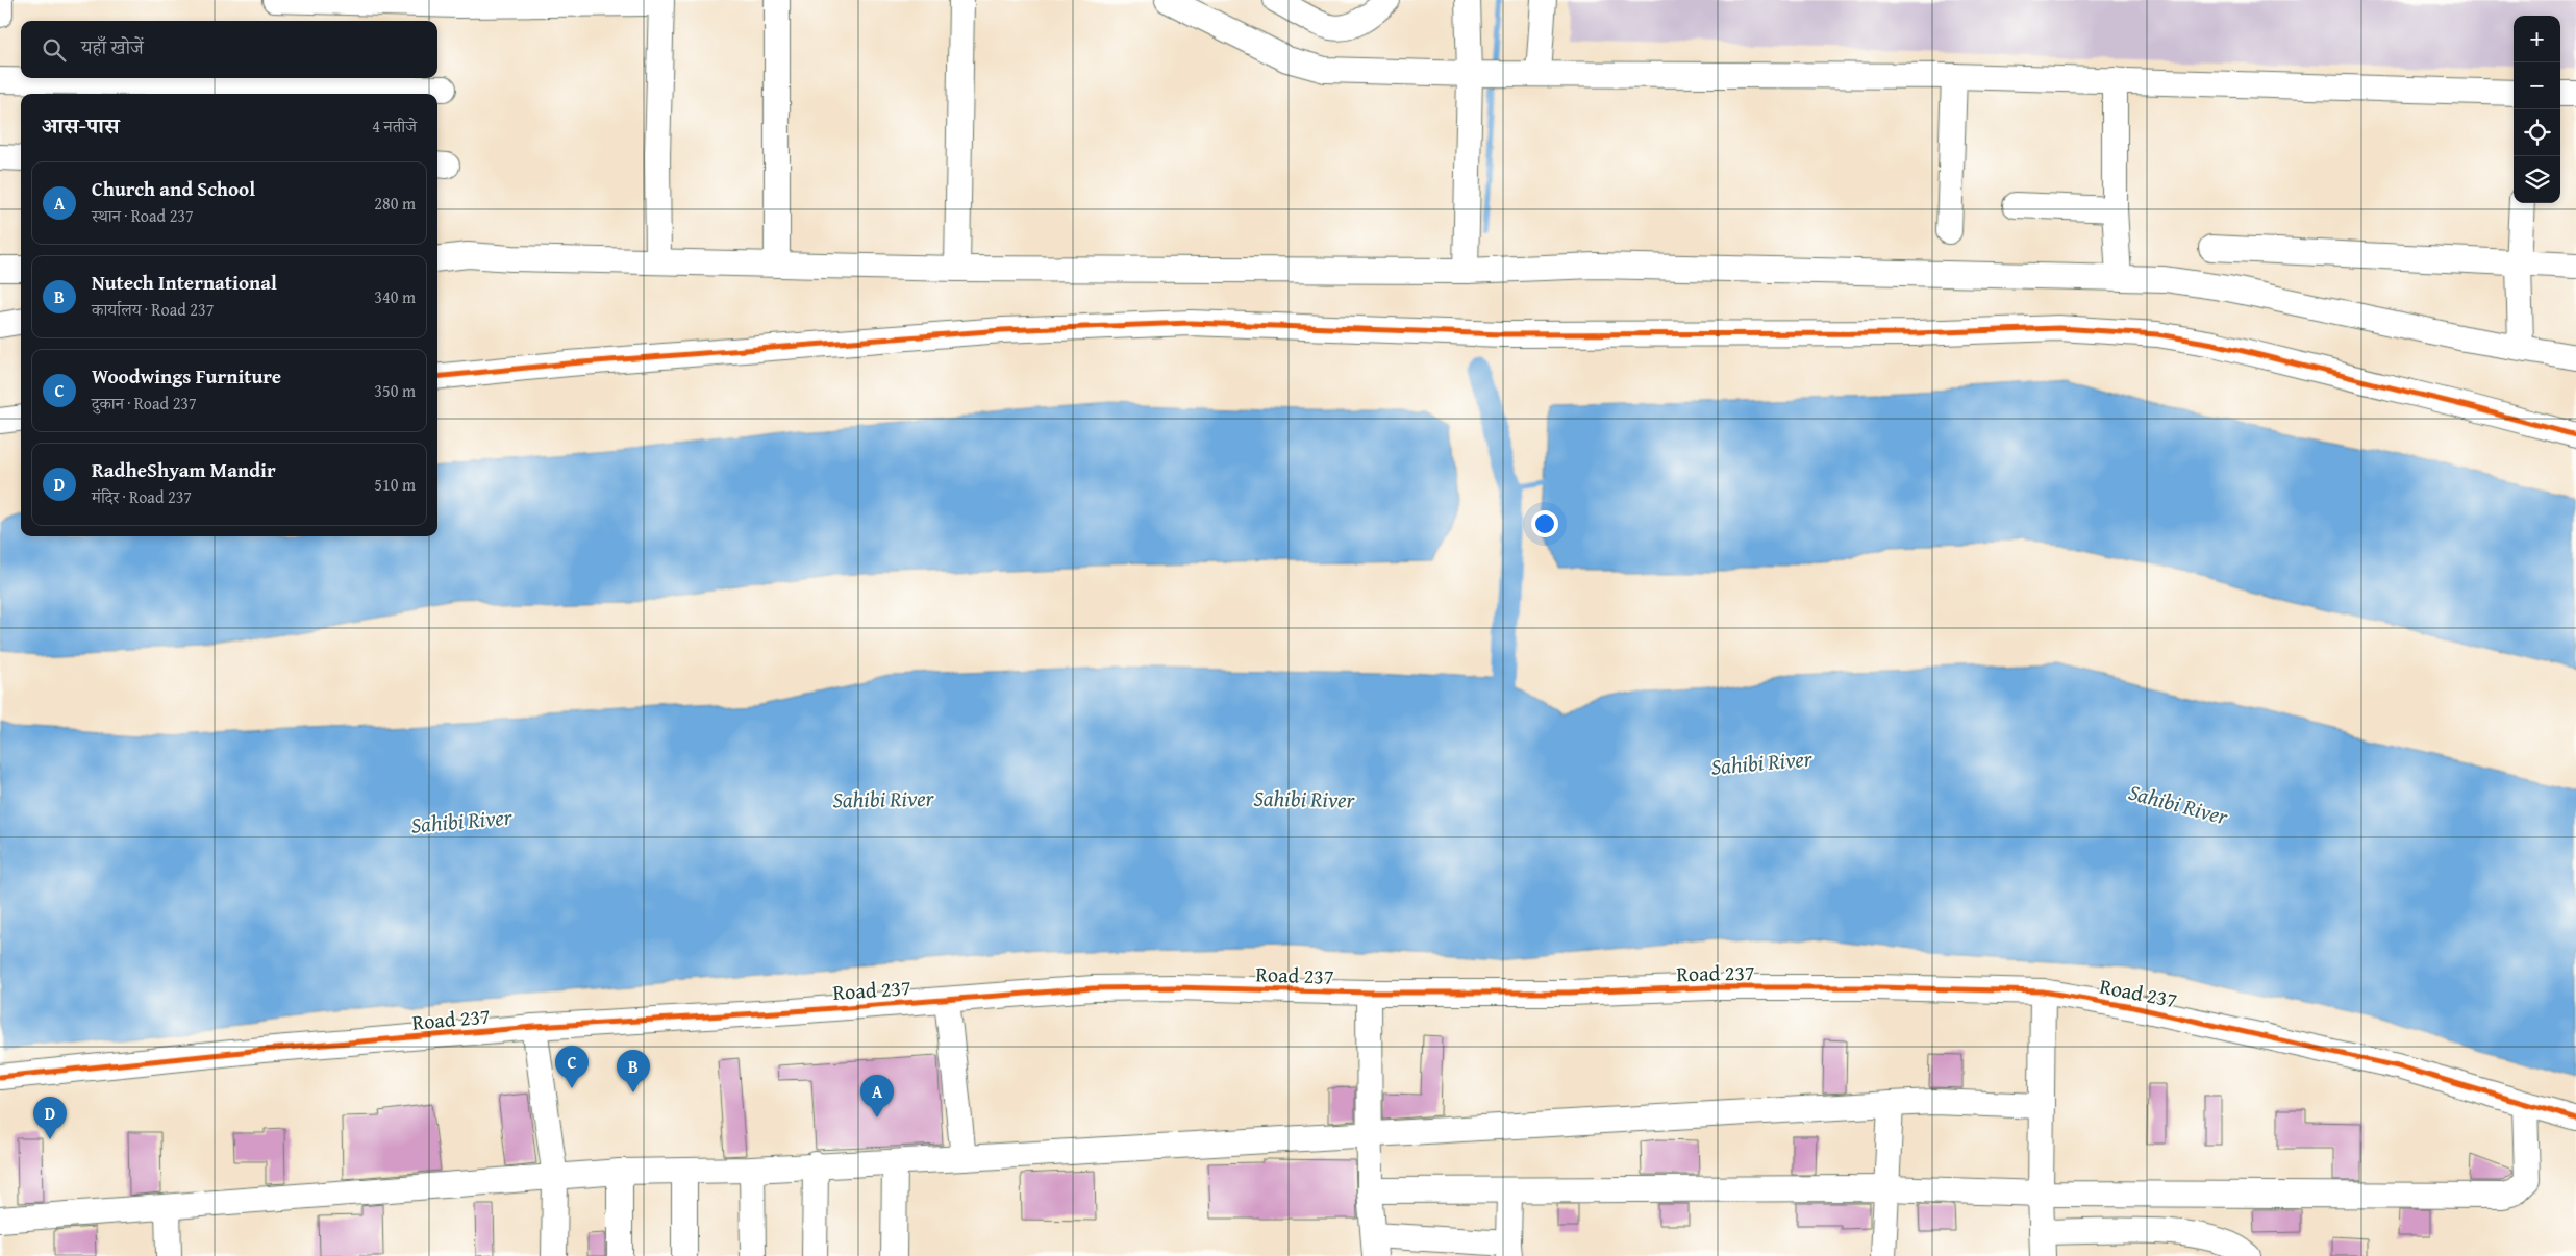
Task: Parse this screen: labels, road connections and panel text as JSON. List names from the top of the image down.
{
  "streets": {
    "street": ["Road 237"]
  },
  "water": ["Sahibi River"],
  "page": {
    "map_buttons": ["+", "−"],
    "search": "यहाँ खोजें",
    "heading": ["आस-पास", "4 नतीजे"],
    "list": [
      {
        "mark": "A",
        "name": "Church and School",
        "note": "स्थान · Road 237",
        "value": "280 m"
      },
      {
        "mark": "B",
        "name": "Nutech International",
        "note": "कार्यालय · Road 237",
        "value": "340 m"
      },
      {
        "mark": "C",
        "name": "Woodwings Furniture",
        "note": "दुकान · Road 237",
        "value": "350 m"
      },
      {
        "mark": "D",
        "name": "RadheShyam Mandir",
        "note": "मंदिर · Road 237",
        "value": "510 m"
      }
    ],
    "pins": [
      "C",
      "B",
      "A",
      "D"
    ]
  }
}
